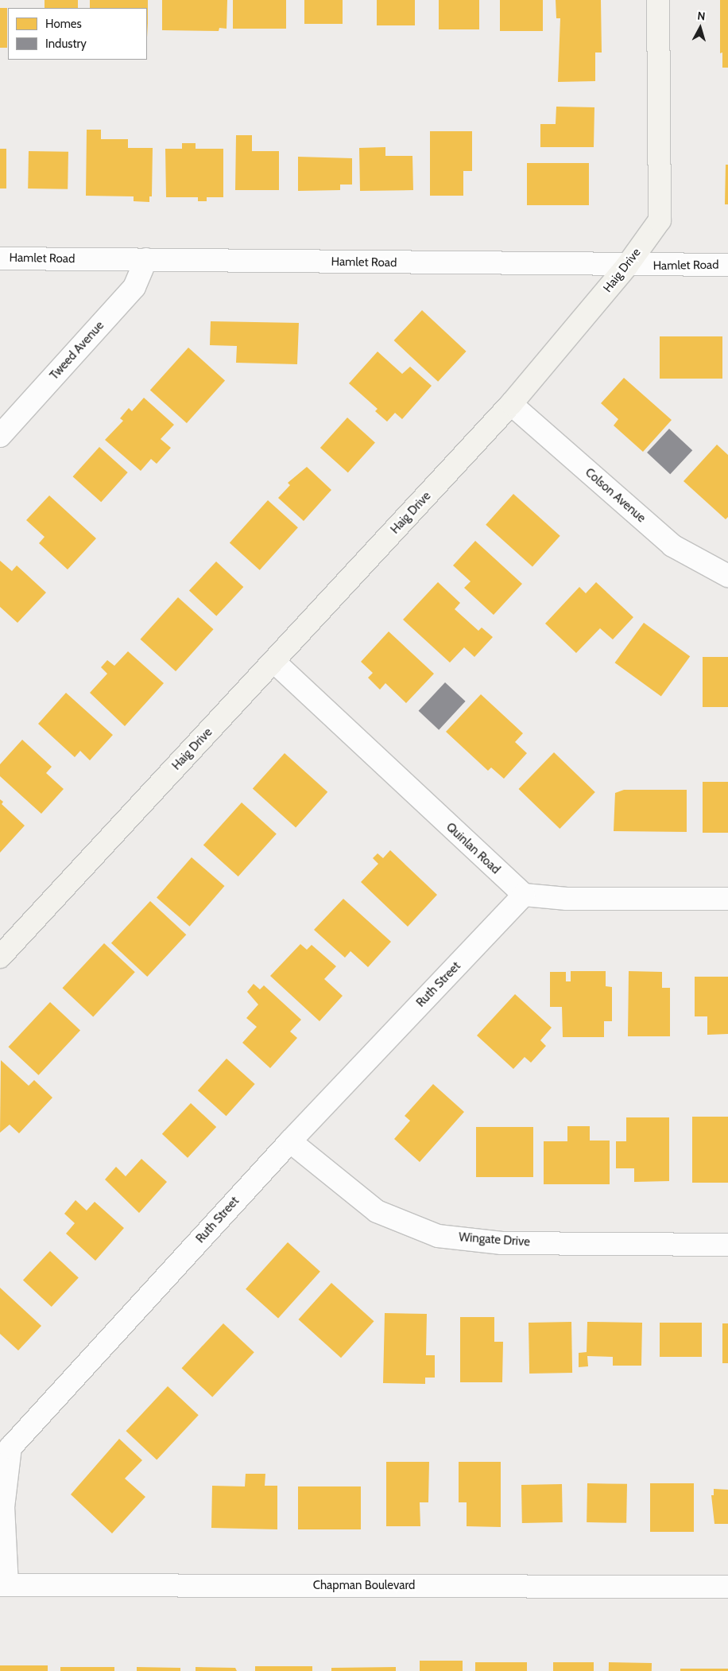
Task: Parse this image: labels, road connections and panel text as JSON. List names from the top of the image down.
{
  "streets": {
    "street": [
      "Hamlet Road",
      "Haig Drive",
      "Tweed Avenue",
      "Colson Avenue",
      "Quinlan Road",
      "Ruth Street",
      "Wingate Drive",
      "Chapman Boulevard"
    ]
  },
  "crossings": [
    ["Hamlet Road", "Haig Drive"],
    ["Hamlet Road", "Tweed Avenue"],
    ["Haig Drive", "Colson Avenue"],
    ["Haig Drive", "Quinlan Road"],
    ["Quinlan Road", "Ruth Street"],
    ["Ruth Street", "Wingate Drive"],
    ["Ruth Street", "Chapman Boulevard"]
  ],
  "legend": ["Homes", "Industry"],
  "north": "top"
}
